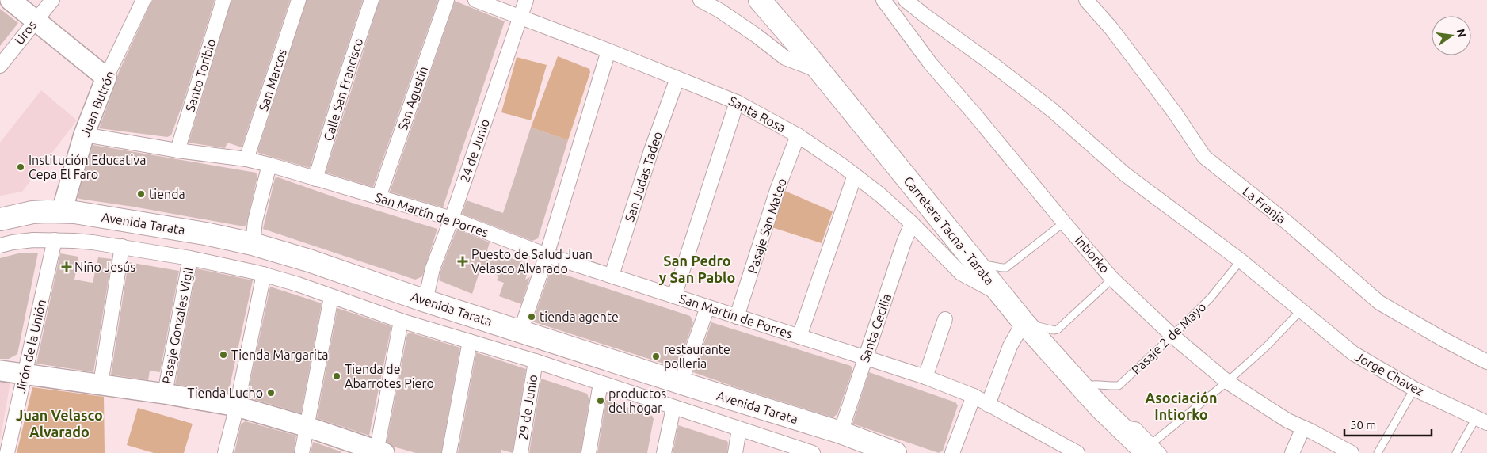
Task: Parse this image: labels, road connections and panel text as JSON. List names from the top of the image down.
{
  "streets": {
    "highway": ["Avenida Tarata", "Carretera Tacna - Tarata"],
    "street": [
      "Uros",
      "Santo Toribio",
      "San Marcos",
      "Calle San Francisco",
      "San Agustín",
      "Juan Butrón",
      "Santa Rosa",
      "24 de Junio",
      "San Judas Tadeo",
      "La Franja",
      "San Martín de Porres",
      "Pasaje San Mateo",
      "Intiorko",
      "Pasaje Gonzales Vigil",
      "Santa Cecilia",
      "Jirón de la Unión",
      "Jorge Chavez",
      "29 de Junio"
    ],
    "lane": ["Pasaje 2 de Mayo"]
  },
  "crossings": [
    ["Santo Toribio", "San Martín de Porres"],
    ["San Marcos", "San Martín de Porres"],
    ["Calle San Francisco", "San Martín de Porres"],
    ["San Agustín", "San Martín de Porres"],
    ["Juan Butrón", "San Martín de Porres"],
    ["Juan Butrón", "Avenida Tarata"],
    ["Santa Rosa", "24 de Junio"],
    ["Santa Rosa", "San Judas Tadeo"],
    ["Santa Rosa", "Pasaje San Mateo"],
    ["Santa Rosa", "Carretera Tacna - Tarata"],
    ["Santa Rosa", "Santa Cecilia"],
    ["24 de Junio", "San Martín de Porres"],
    ["24 de Junio", "Avenida Tarata"],
    ["San Judas Tadeo", "San Martín de Porres"],
    ["San Martín de Porres", "Pasaje San Mateo"],
    ["San Martín de Porres", "Santa Cecilia"],
    ["Avenida Tarata", "Pasaje Gonzales Vigil"],
    ["Avenida Tarata", "Santa Cecilia"],
    ["Avenida Tarata", "Jirón de la Unión"],
    ["Avenida Tarata", "29 de Junio"],
    ["Carretera Tacna - Tarata", "Pasaje 2 de Mayo"],
    ["Intiorko", "Pasaje 2 de Mayo"],
    ["Pasaje 2 de Mayo", "Jorge Chavez"]
  ],
  "districts": ["San Pedro y San Pablo", "Asociación Intiorko", "Juan Velasco Alvarado"],
  "places": {
    "other": [
      "Institución Educativa Cepa El Faro",
      "tienda",
      "tienda agente",
      "Tienda Margarita",
      "restaurante polleria",
      "Tienda de Abarrotes Piero",
      "Tienda Lucho",
      "productos del hogar"
    ],
    "health": ["Puesto de Salud Juan Velasco Alvarado", "Niño Jesús"]
  },
  "scale_bar": "50 m",
  "north": "right"
}
